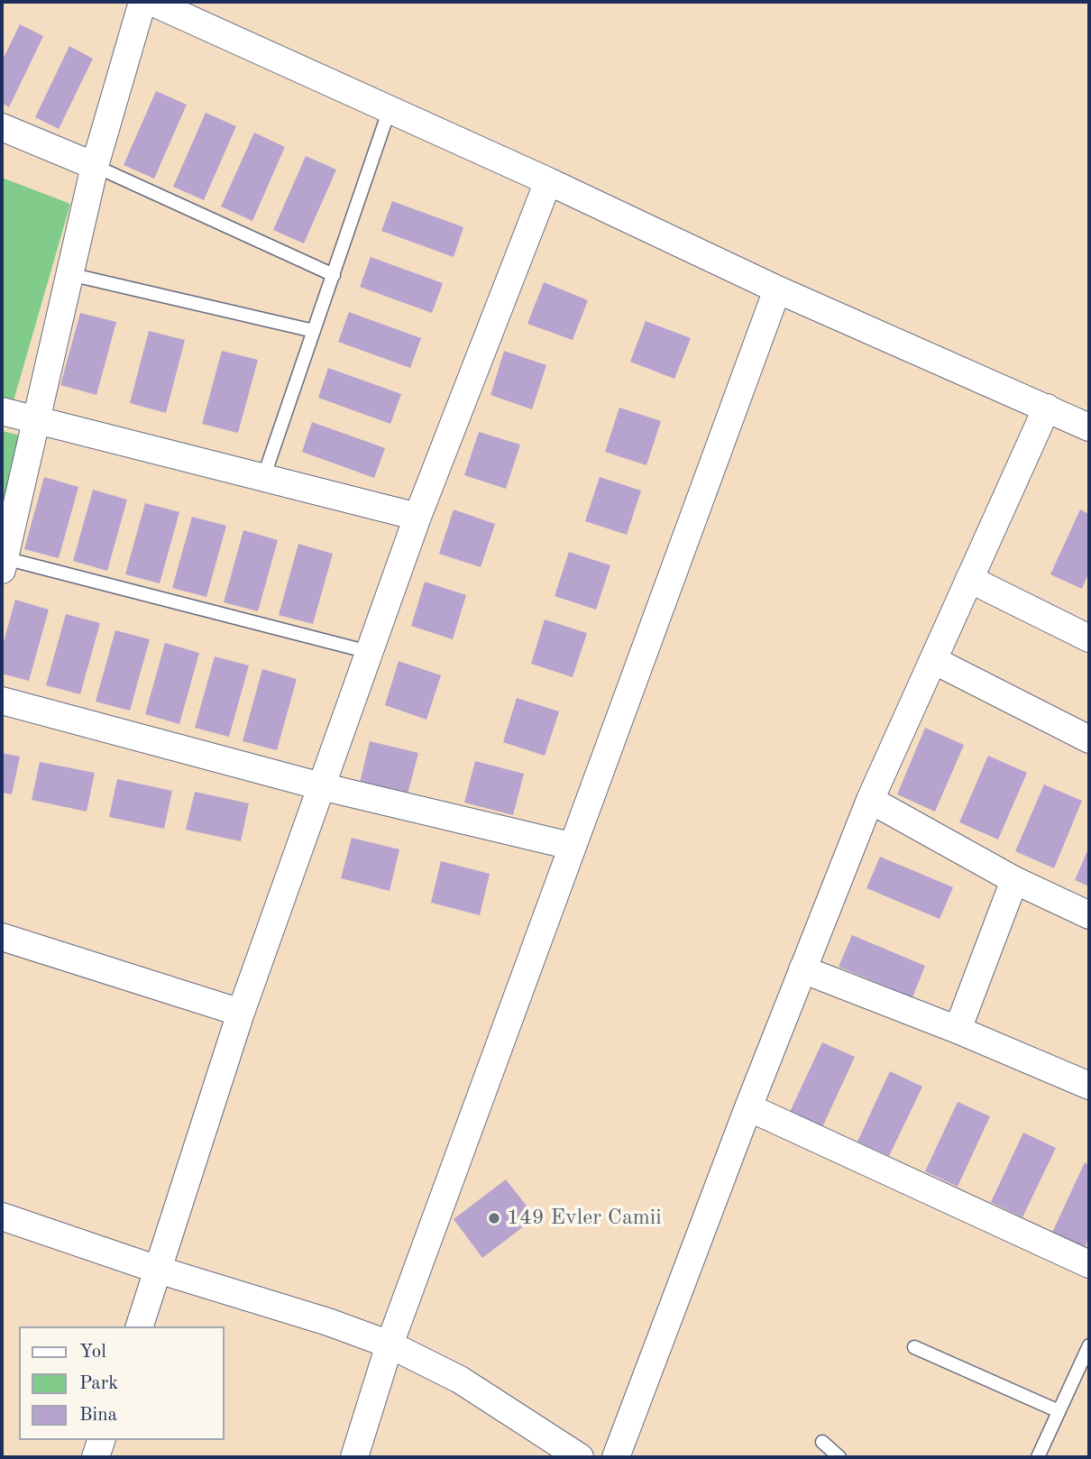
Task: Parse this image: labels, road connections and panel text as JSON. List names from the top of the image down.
{
  "places": ["149 Evler Camii"],
  "legend": ["Yol", "Park", "Bina"]
}
